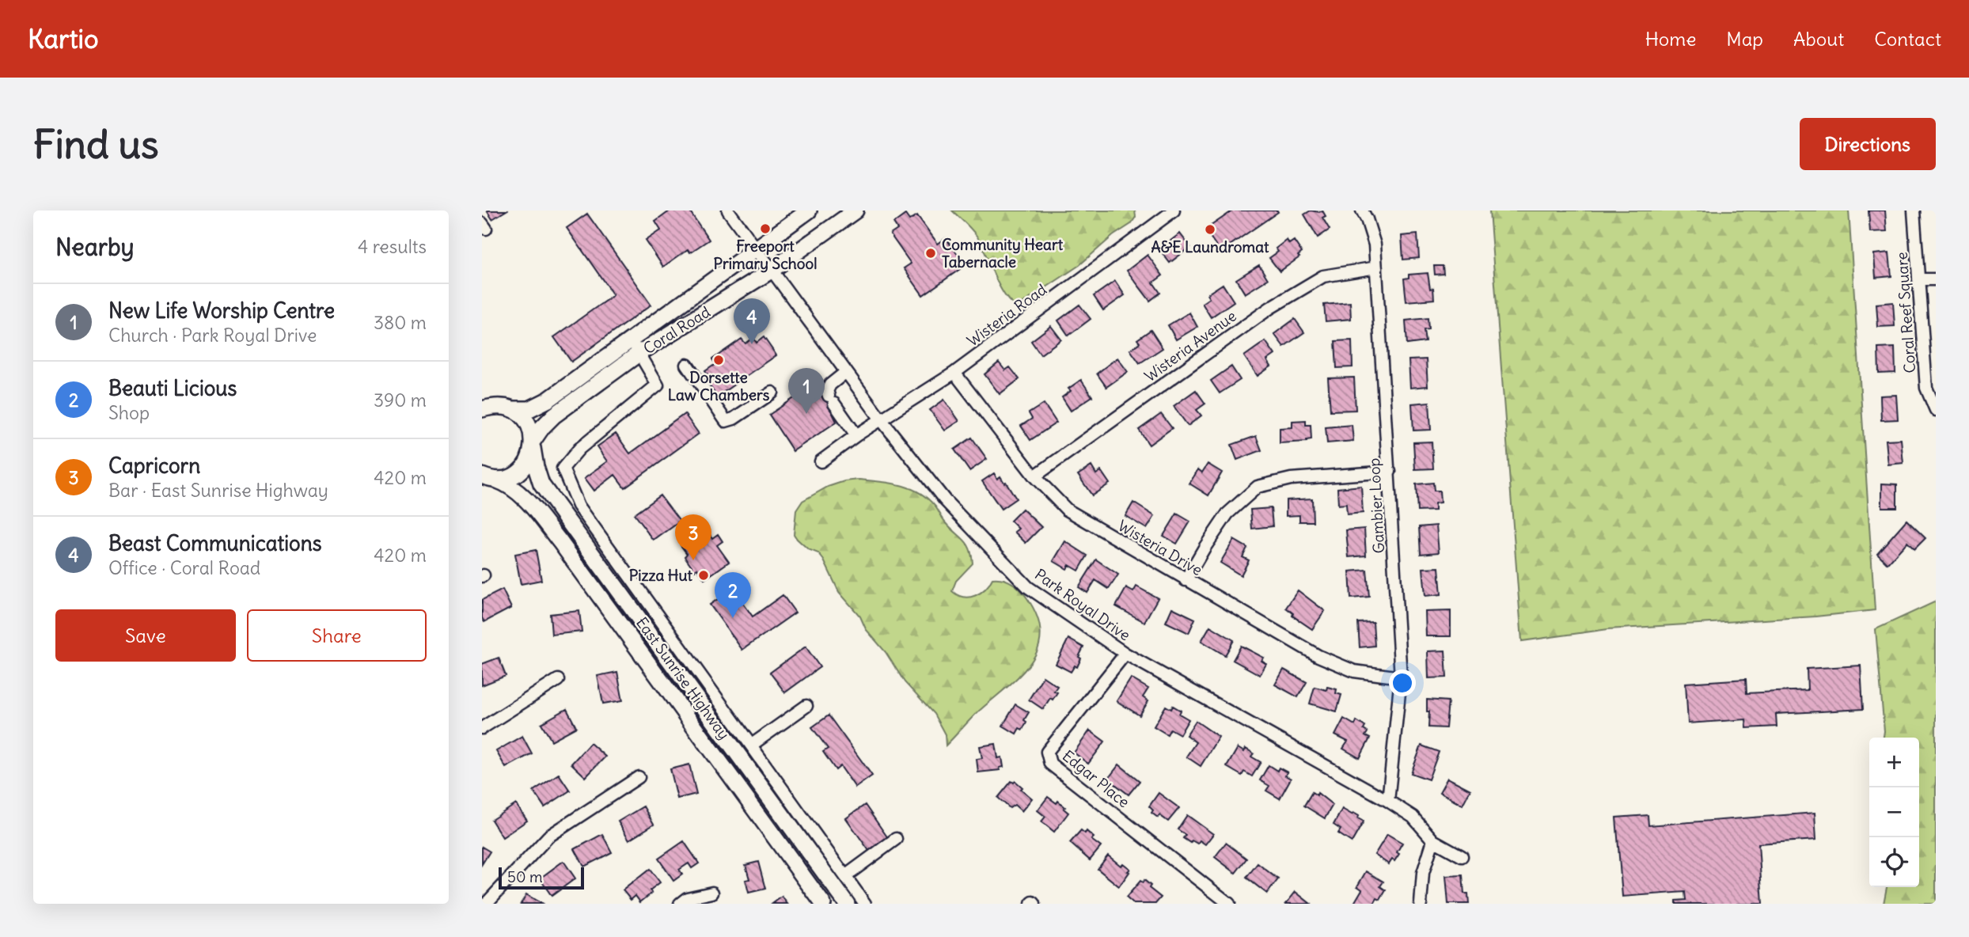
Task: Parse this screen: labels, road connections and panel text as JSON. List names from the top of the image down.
{
  "streets": {
    "main road": ["Coral Road", "East Sunrise Highway"],
    "street": [
      "Coral Reef Square",
      "Wisteria Road",
      "Wisteria Avenue",
      "Gambier Loop",
      "Wisteria Drive",
      "Park Royal Drive",
      "Edgar Place"
    ]
  },
  "crossings": [
    ["Wisteria Road", "Wisteria Drive"],
    ["Wisteria Road", "Park Royal Drive"],
    ["Coral Road", "Park Royal Drive"],
    ["Coral Road", "East Sunrise Highway"],
    ["Wisteria Avenue", "Gambier Loop"],
    ["Wisteria Avenue", "Wisteria Drive"],
    ["Gambier Loop", "Wisteria Drive"],
    ["Gambier Loop", "Park Royal Drive"],
    ["Park Royal Drive", "Edgar Place"]
  ],
  "places": [
    "Freeport Primary School",
    "A&E Laundromat",
    "Community Heart Tabernacle",
    "Dorsette Law Chambers",
    "Pizza Hut"
  ],
  "scale_bar": "50 m",
  "page": {
    "header": "Kartio",
    "nav": [
      "Home",
      "Map",
      "About",
      "Contact"
    ],
    "buttons": [
      "Directions",
      ["Save", "Share"]
    ],
    "title": "Find us",
    "heading": ["Nearby", "4 results"],
    "list": [
      {
        "mark": "1",
        "name": "New Life Worship Centre",
        "note": "Church · Park Royal Drive",
        "value": "380 m"
      },
      {
        "mark": "2",
        "name": "Beauti Licious",
        "note": "Shop",
        "value": "390 m"
      },
      {
        "mark": "3",
        "name": "Capricorn",
        "note": "Bar · East Sunrise Highway",
        "value": "420 m"
      },
      {
        "mark": "4",
        "name": "Beast Communications",
        "note": "Office · Coral Road",
        "value": "420 m"
      }
    ],
    "pins": [
      "4",
      "1",
      "3",
      "2"
    ],
    "map_buttons": ["+", "−"],
    "scale": "50 m"
  }
}
